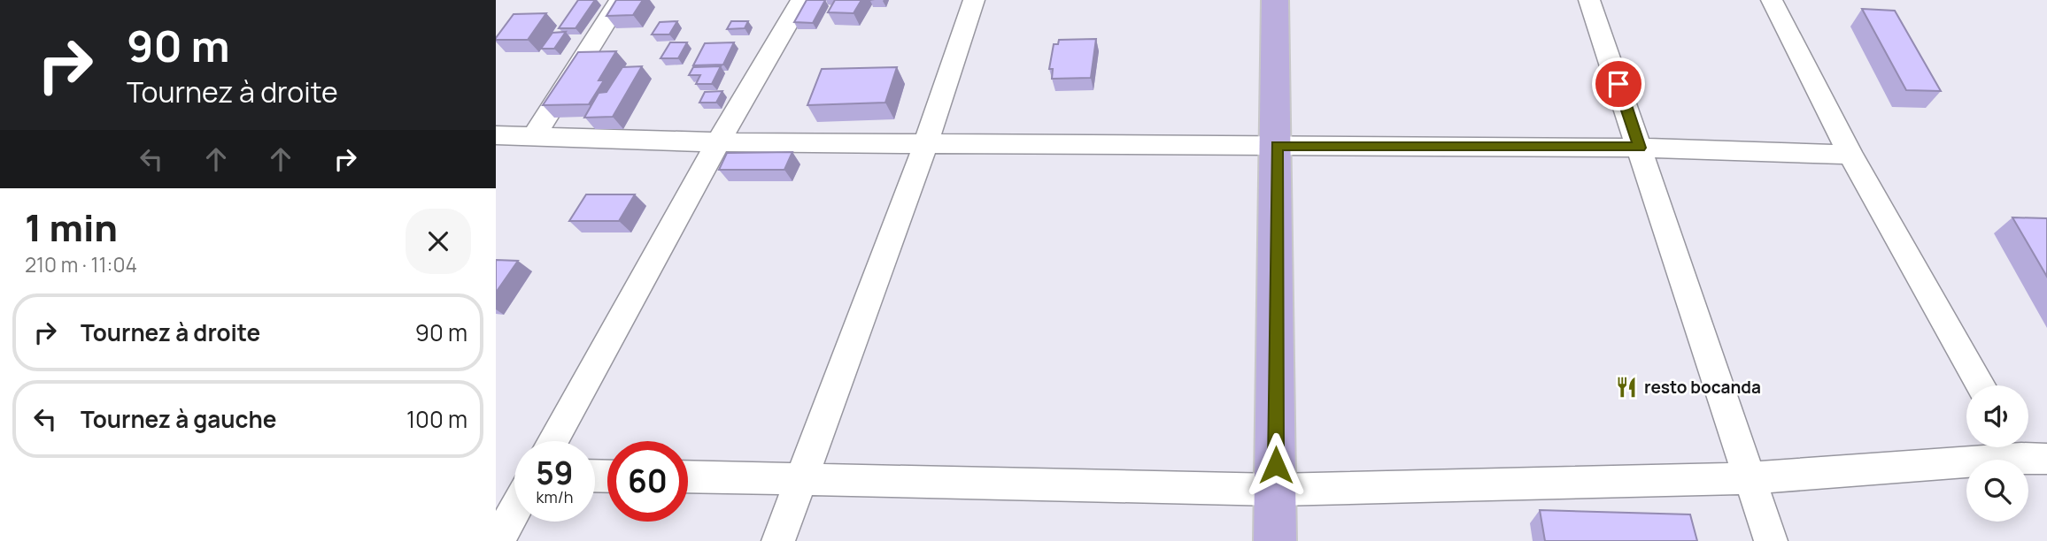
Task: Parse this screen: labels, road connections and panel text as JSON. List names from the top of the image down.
{
  "places": {
    "restaurant": ["resto bocanda"]
  },
  "page": {
    "turn": ["90 m", "Tournez à droite"],
    "heading": ["1 min", "210 m · 11:04"],
    "list": [
      {
        "name": "Tournez à droite",
        "value": "90 m"
      },
      {
        "name": "Tournez à gauche",
        "value": "100 m"
      }
    ],
    "speed": "59 km/h",
    "limit": "60"
  }
}
